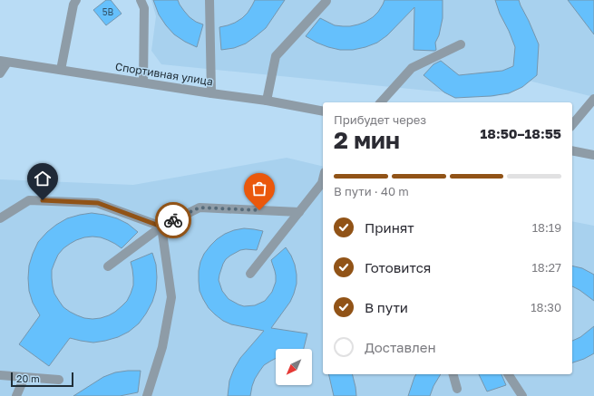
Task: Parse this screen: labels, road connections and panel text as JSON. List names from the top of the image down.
{
  "streets": {
    "street": ["Спортивная улица"]
  },
  "house_numbers": ["5В"],
  "scale_bar": "20 m",
  "north": "bottom left",
  "page": {
    "heading": ["2 мин", "Прибудет через", "18:50–18:55"],
    "bar": "В пути · 40 m",
    "list": [
      ["Принят", "18:19"],
      ["Готовится", "18:27"],
      ["В пути", "18:30"],
      "Доставлен"
    ],
    "scale": "20 m"
  }
}
